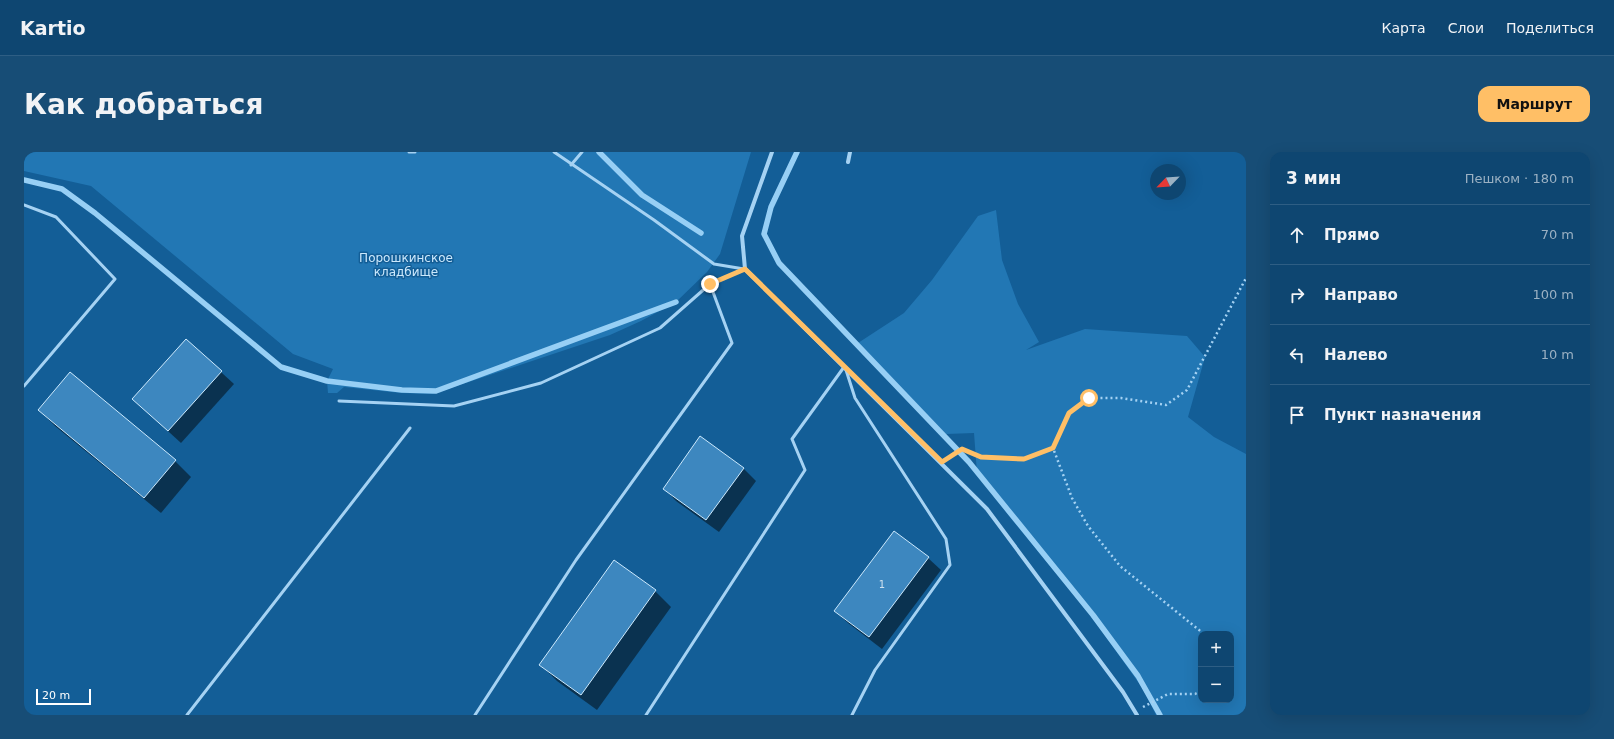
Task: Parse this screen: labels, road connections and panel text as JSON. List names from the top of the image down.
{
  "parks": ["Порошкинское кладбище"],
  "house_numbers": ["1"],
  "scale_bar": "20 m",
  "north": "bottom left",
  "page": {
    "header": "Kartio",
    "nav": ["Карта", "Слои", "Поделиться"],
    "buttons": "Маршрут",
    "title": "Как добраться",
    "heading": ["3 мин", "Пешком · 180 m"],
    "list": [
      ["Прямо", "70 m"],
      ["Направо", "100 m"],
      ["Налево", "10 m"],
      "Пункт назначения"
    ],
    "map_buttons": ["+", "−"],
    "scale": "20 m"
  }
}
